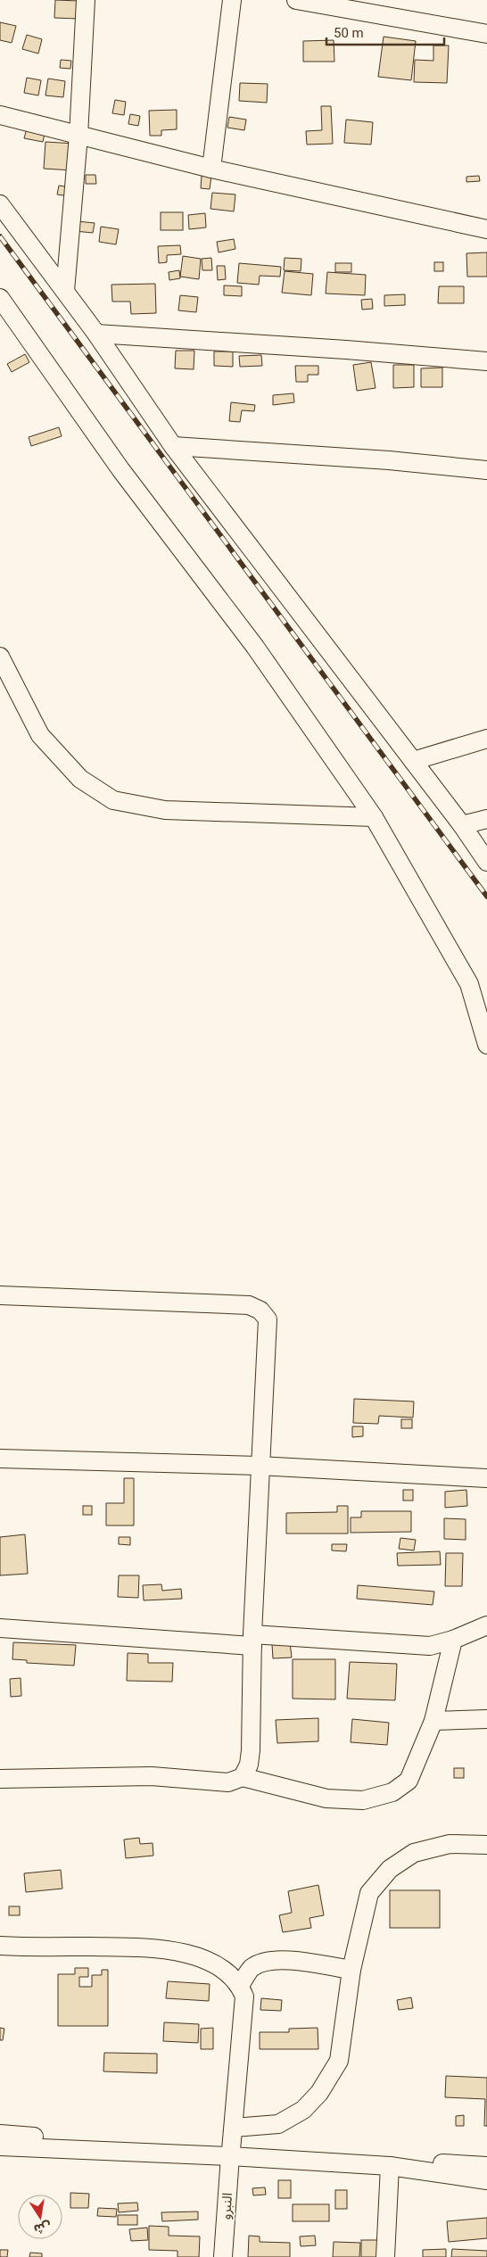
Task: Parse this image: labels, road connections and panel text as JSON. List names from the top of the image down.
{
  "streets": {
    "street": ["النبرو"]
  },
  "scale_bar": "50 m",
  "north": "bottom"
}
